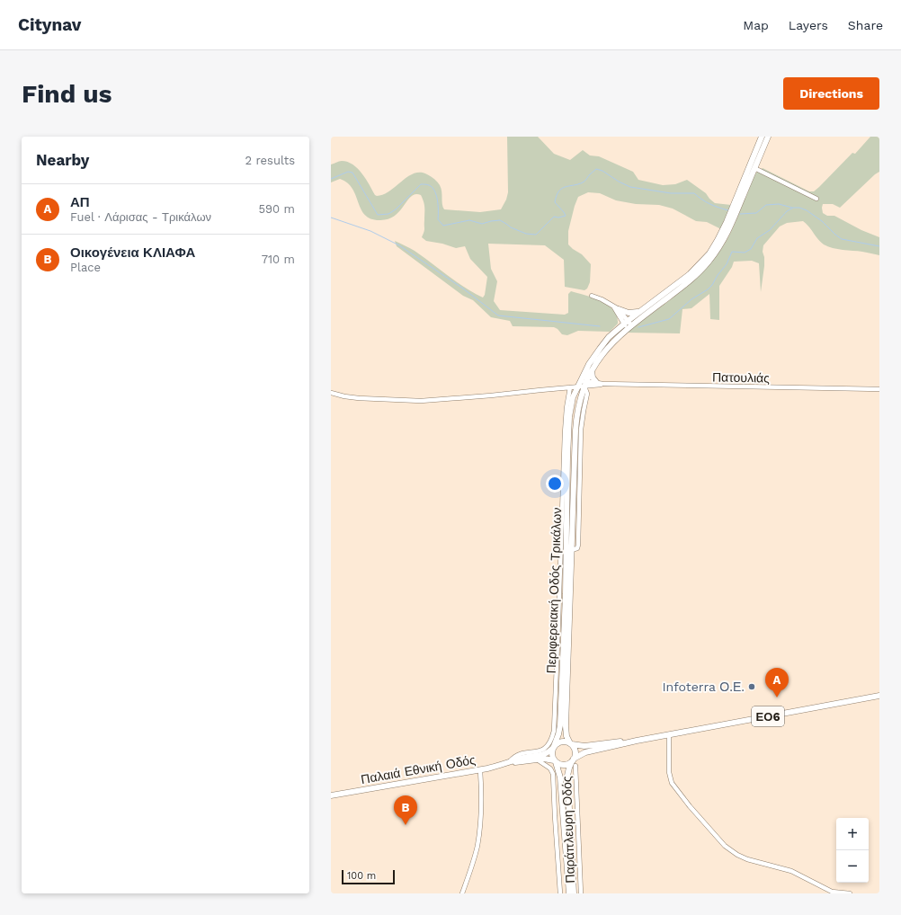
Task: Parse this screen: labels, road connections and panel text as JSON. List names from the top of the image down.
{
  "streets": {
    "main road": ["Περιφερειακή Οδός Τρικάλων", "ΕΟ6", "Παλαιά Εθνική Οδός"],
    "street": ["Πατουλιάς", "Παράπλευρη Οδός"]
  },
  "crossings": [
    ["Πατουλιάς", "Περιφερειακή Οδός Τρικάλων"],
    ["Περιφερειακή Οδός Τρικάλων", "ΕΟ6"],
    ["Περιφερειακή Οδός Τρικάλων", "Παλαιά Εθνική Οδός"],
    ["Περιφερειακή Οδός Τρικάλων", "Παράπλευρη Οδός"],
    ["ΕΟ6", "Παλαιά Εθνική Οδός"],
    ["ΕΟ6", "Παράπλευρη Οδός"],
    ["Παλαιά Εθνική Οδός", "Παράπλευρη Οδός"]
  ],
  "places": ["Infoterra Ο.Ε."],
  "scale_bar": "100 m",
  "page": {
    "header": "Citynav",
    "nav": ["Map", "Layers", "Share"],
    "buttons": "Directions",
    "title": "Find us",
    "heading": ["Nearby", "2 results"],
    "list": [
      {
        "mark": "A",
        "name": "ΑΠ",
        "note": "Fuel · Λάρισας - Τρικάλων",
        "value": "590 m"
      },
      {
        "mark": "B",
        "name": "Οικογένεια ΚΛΙΑΦΑ",
        "note": "Place",
        "value": "710 m"
      }
    ],
    "pins": ["A", "B"],
    "map_buttons": ["+", "−"],
    "scale": "100 m"
  }
}
